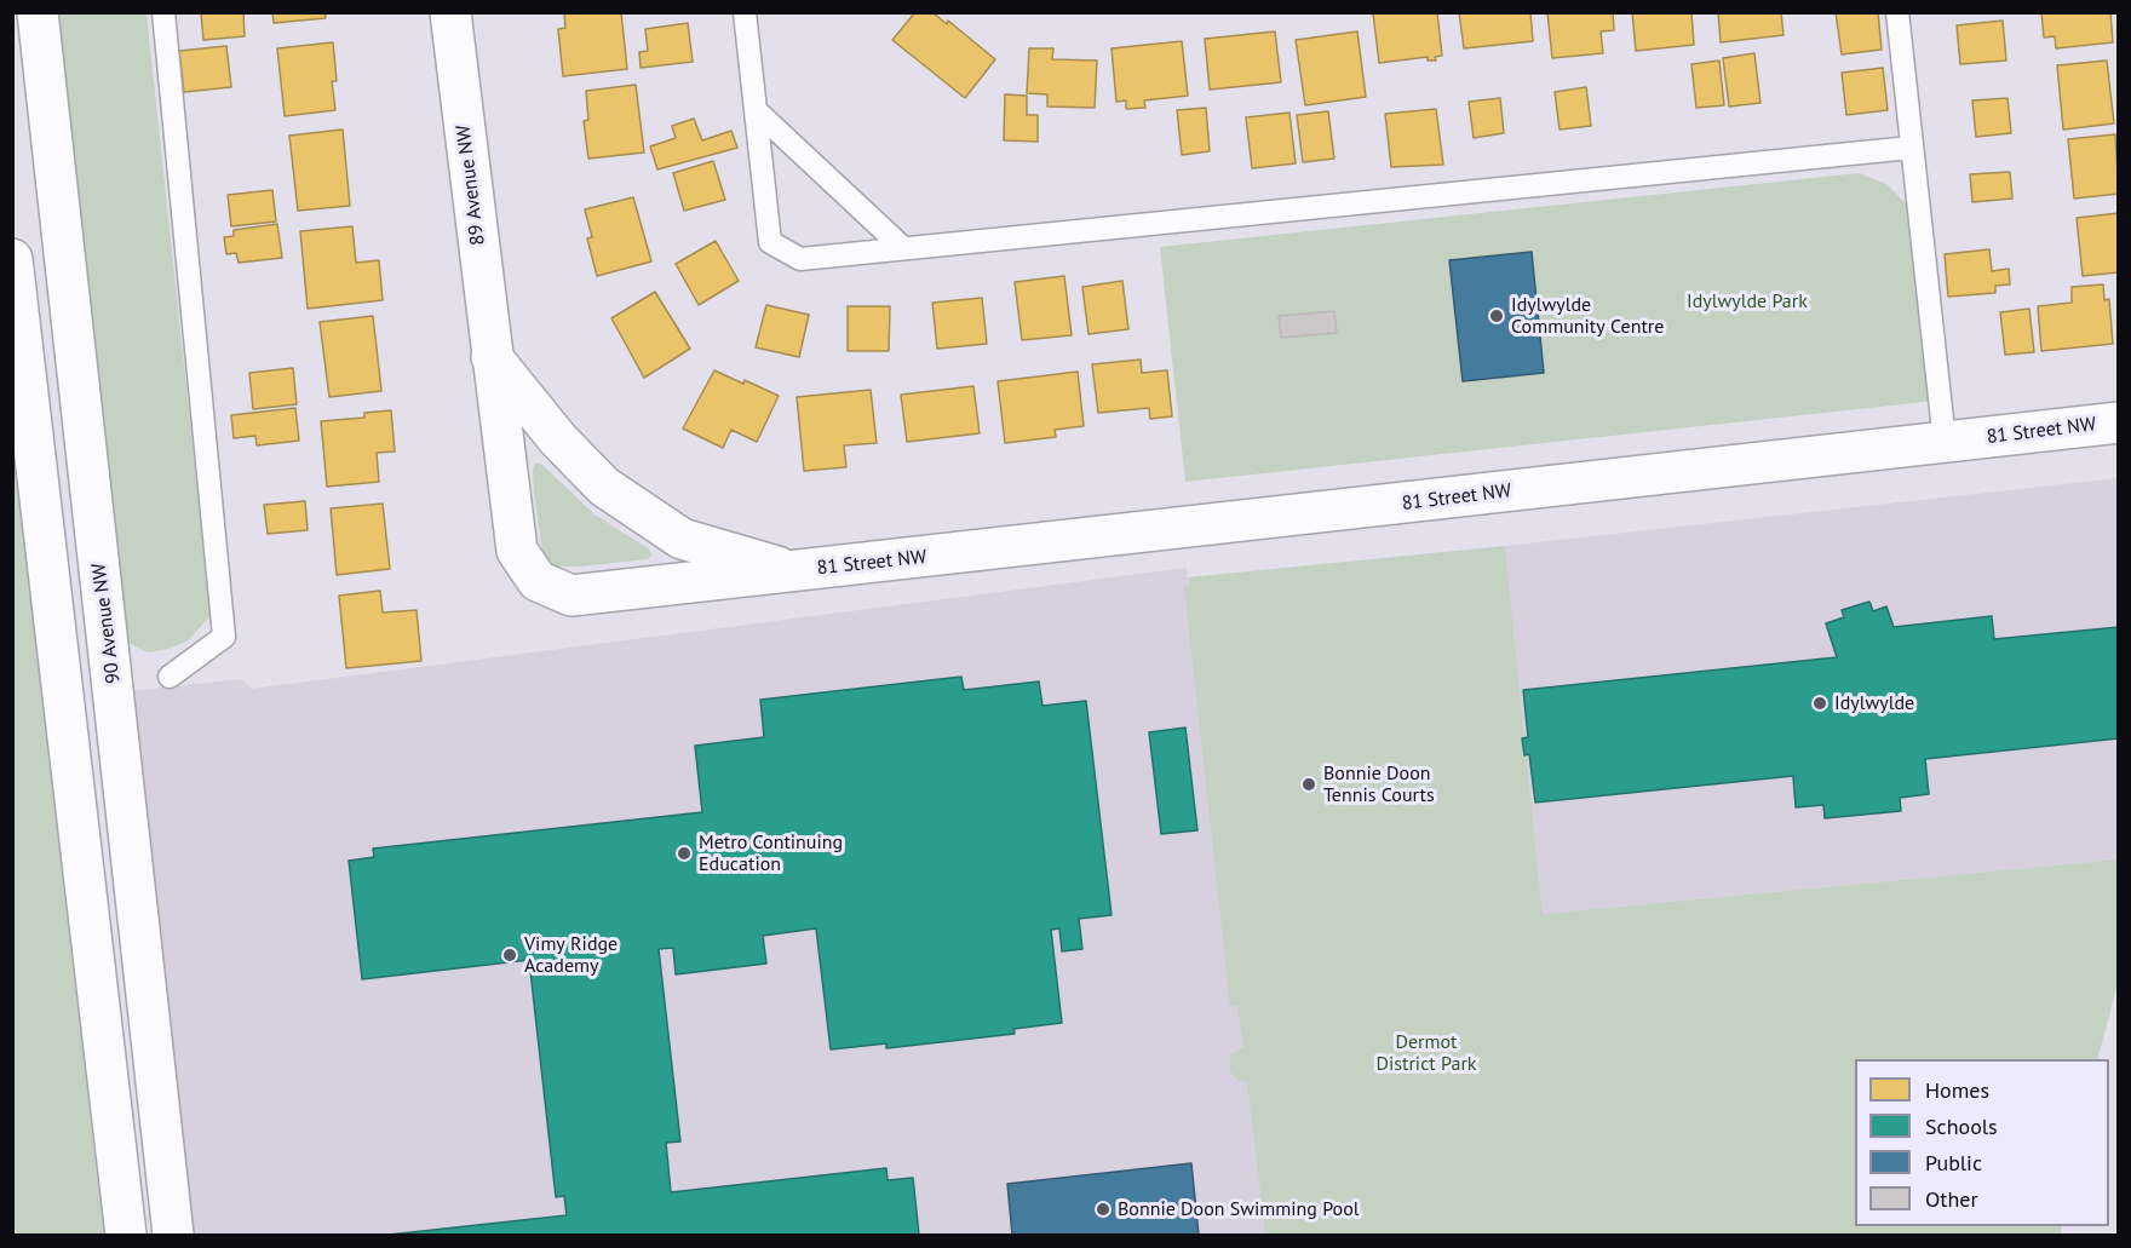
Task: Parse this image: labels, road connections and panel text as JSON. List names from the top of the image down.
{
  "streets": {
    "street": ["89 Avenue NW", "81 Street NW", "90 Avenue NW"]
  },
  "crossings": [
    ["89 Avenue NW", "81 Street NW"]
  ],
  "parks": ["Idylwylde Park", "Dermot District Park"],
  "places": [
    "Idylwylde Community Centre",
    "Idylwylde",
    "Bonnie Doon Tennis Courts",
    "Metro Continuing Education",
    "Vimy Ridge Academy",
    "Bonnie Doon Swimming Pool"
  ],
  "legend": [
    "Homes",
    "Schools",
    "Public",
    "Other"
  ]
}
